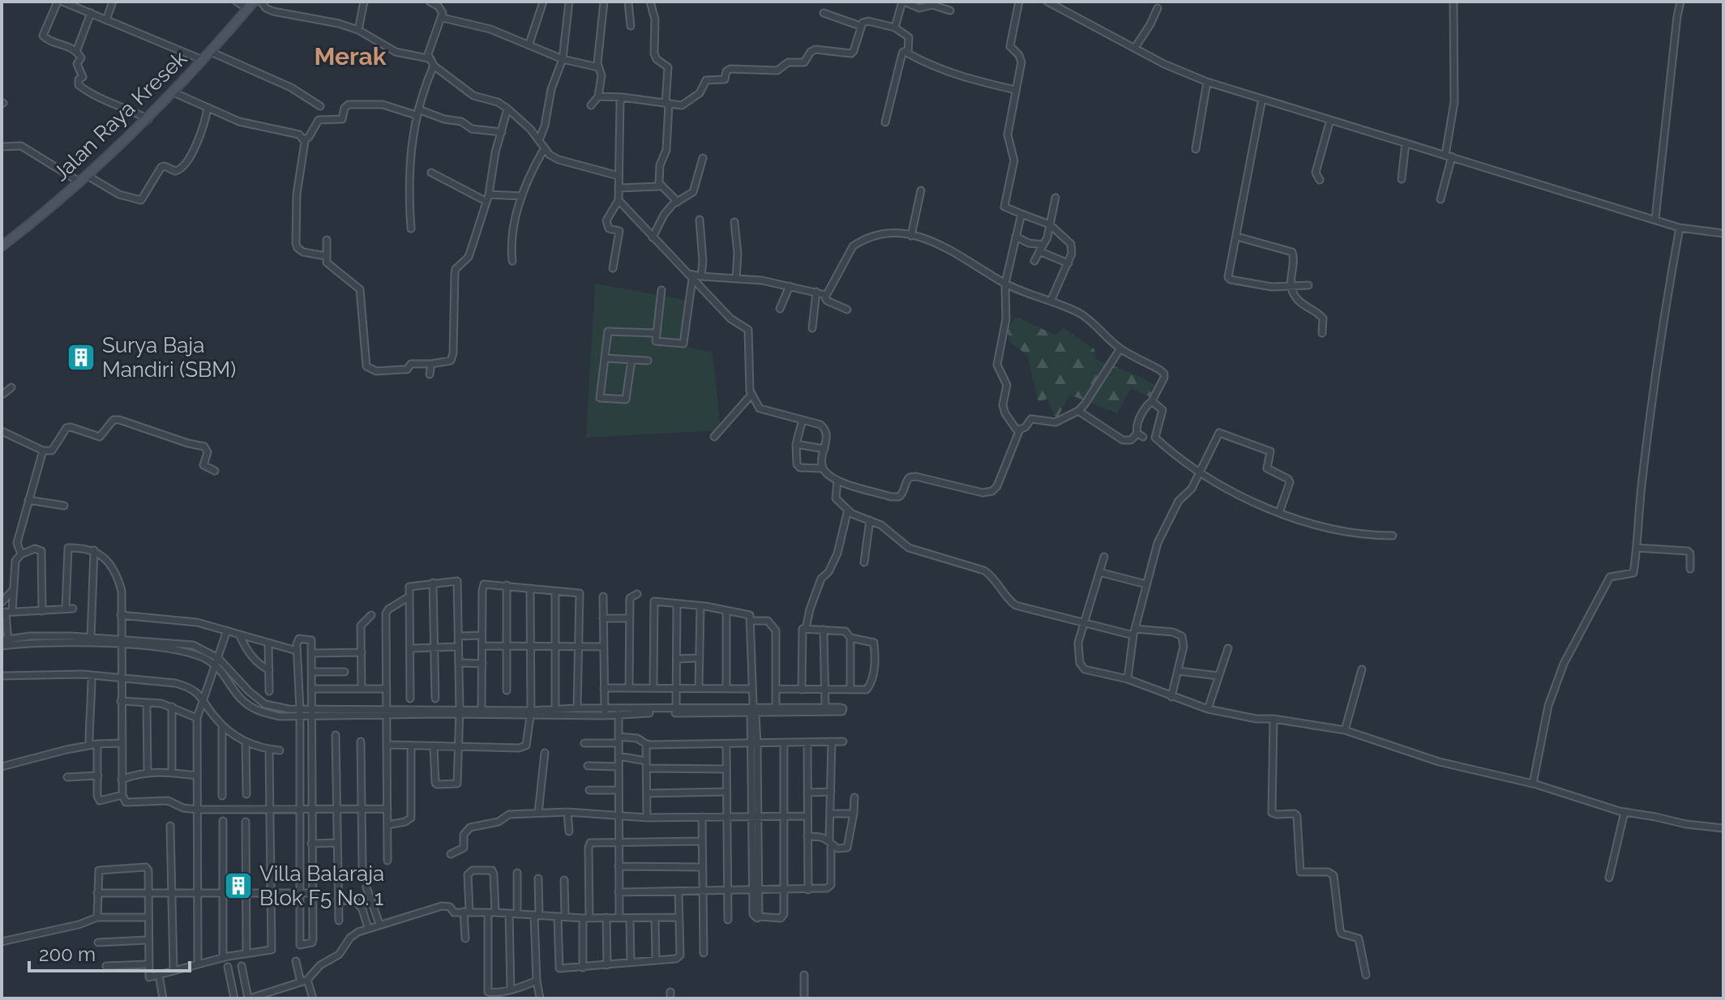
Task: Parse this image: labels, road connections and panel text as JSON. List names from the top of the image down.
{
  "streets": {
    "main road": ["Jalan Raya Kresek"]
  },
  "districts": ["Merak"],
  "places": {
    "building": ["Surya Baja Mandiri (SBM)", "Villa Balaraja Blok F5 No. 1"]
  },
  "scale_bar": "200 m"
}
